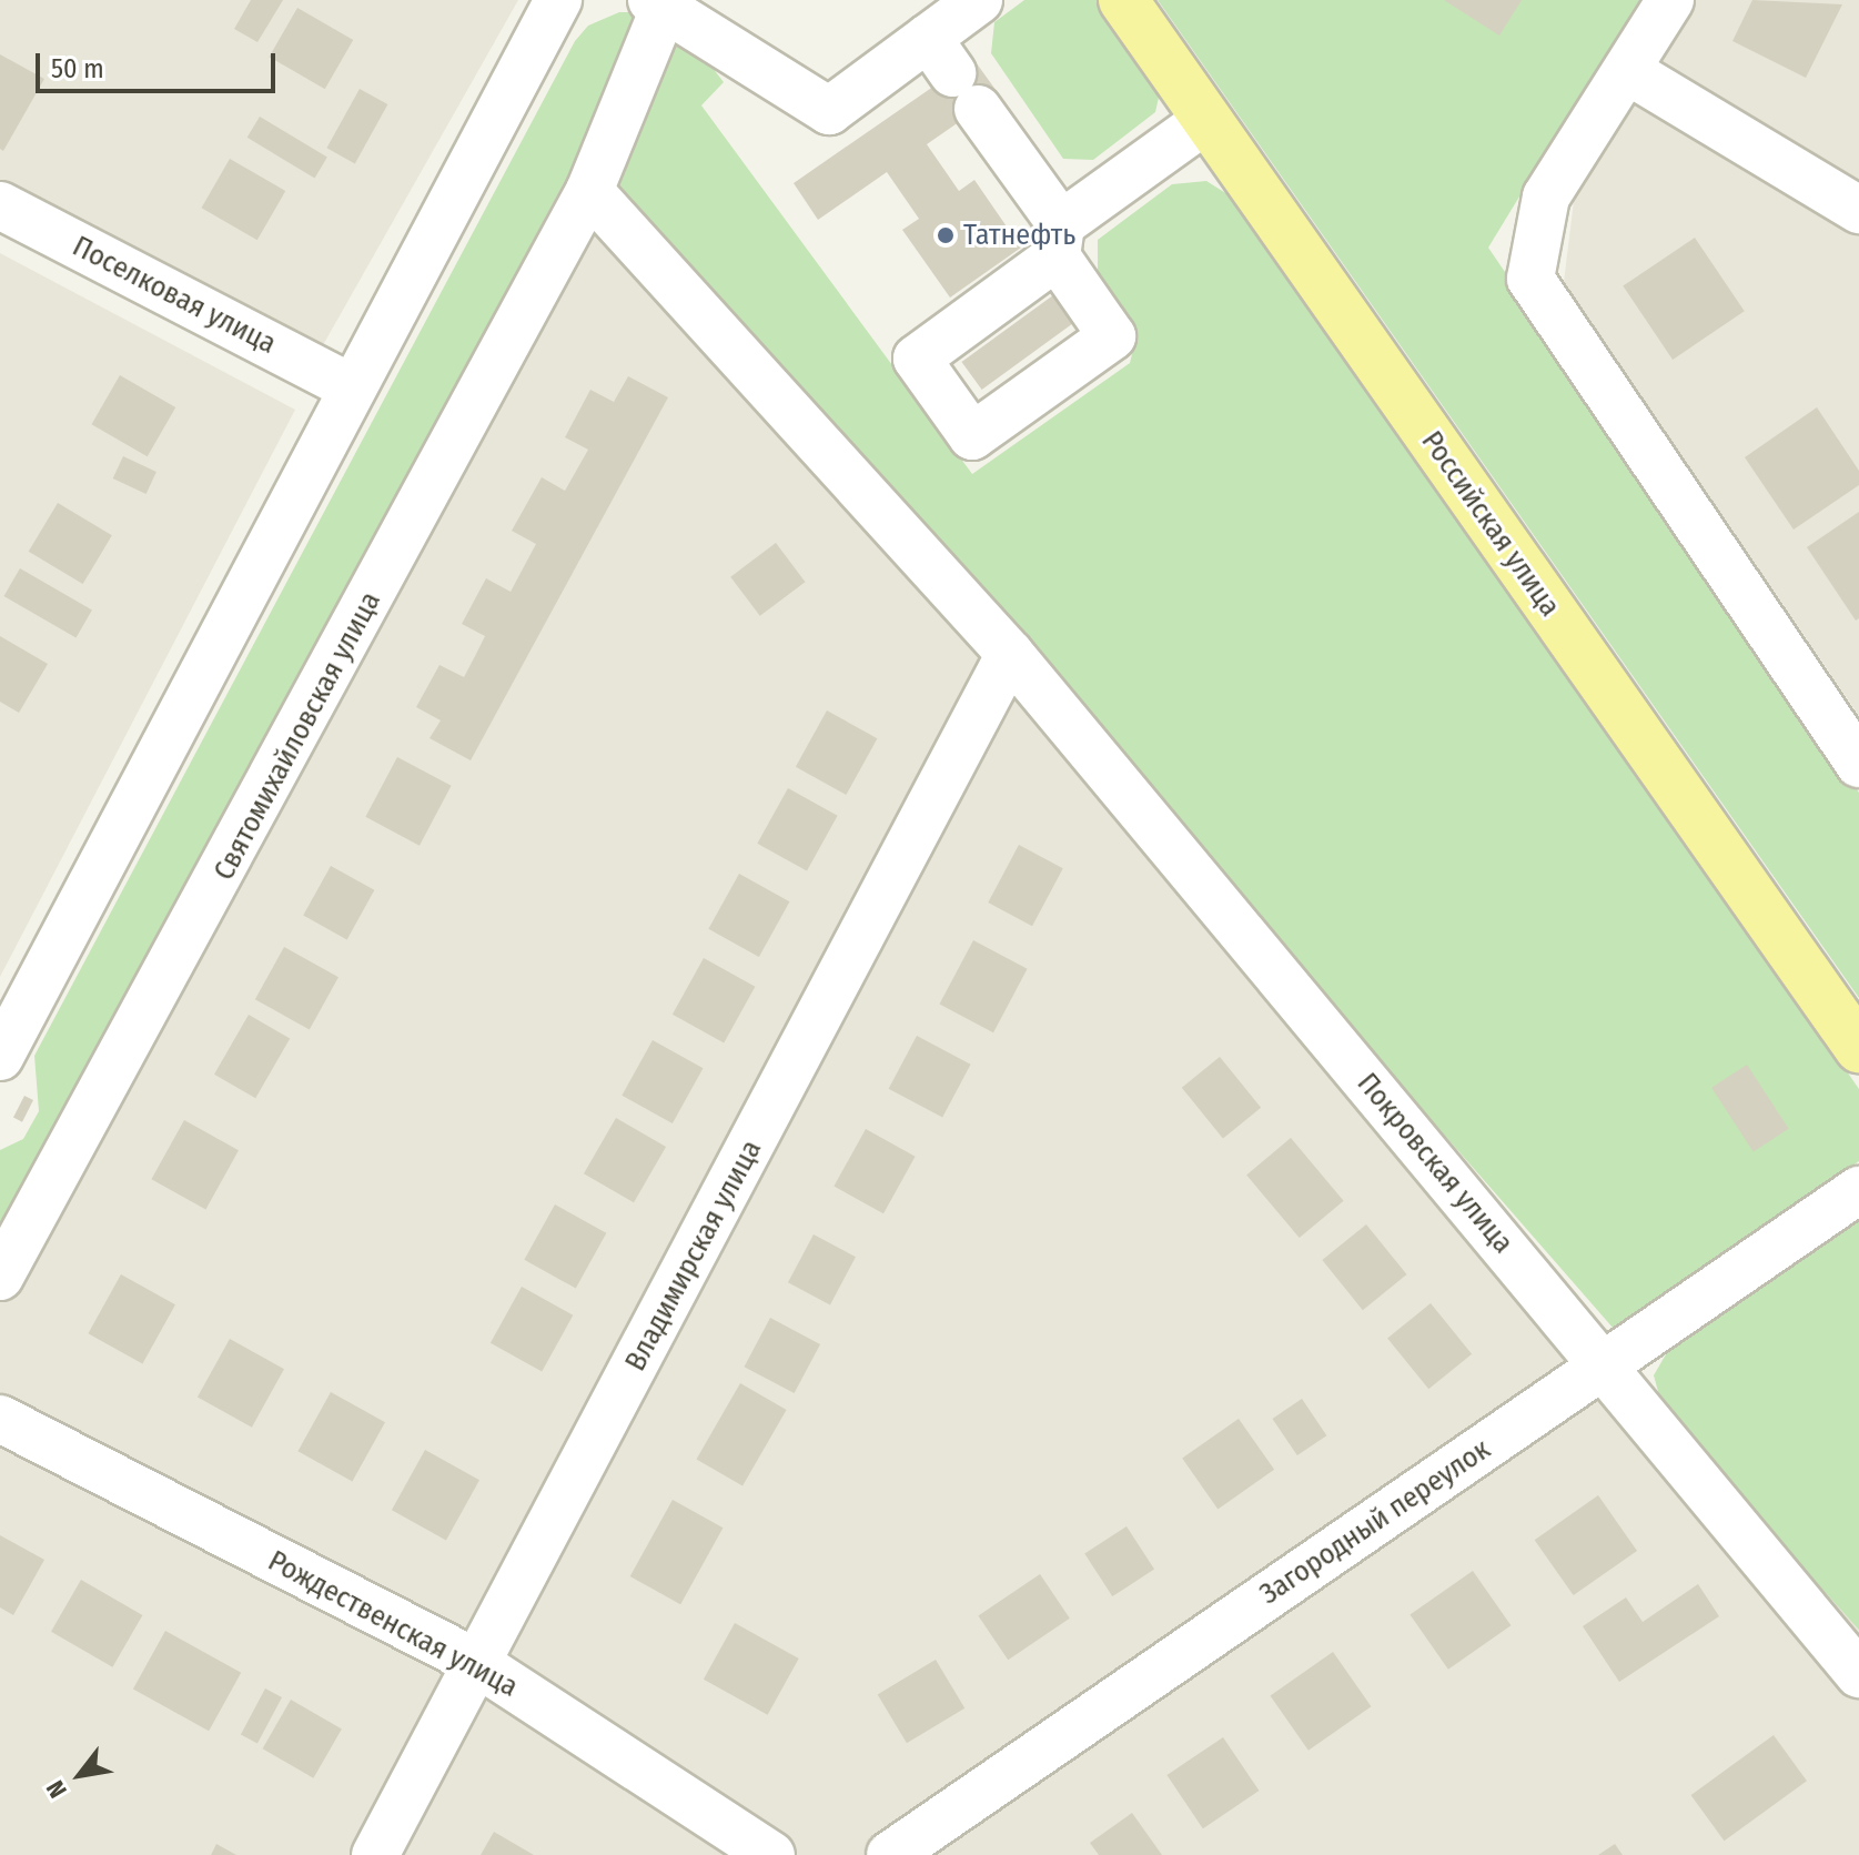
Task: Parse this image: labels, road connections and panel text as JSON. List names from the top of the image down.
{
  "streets": {
    "main road": ["Российская улица"],
    "street": [
      "Поселковая улица",
      "Святомихайловская улица",
      "Покровская улица",
      "Владимирская улица",
      "Загородный переулок",
      "Рождественская улица"
    ]
  },
  "crossings": [
    ["Святомихайловская улица", "Покровская улица"],
    ["Покровская улица", "Владимирская улица"],
    ["Покровская улица", "Загородный переулок"],
    ["Владимирская улица", "Рождественская улица"]
  ],
  "places": ["Татнефть"],
  "scale_bar": "50 m",
  "north": "bottom left"
}
